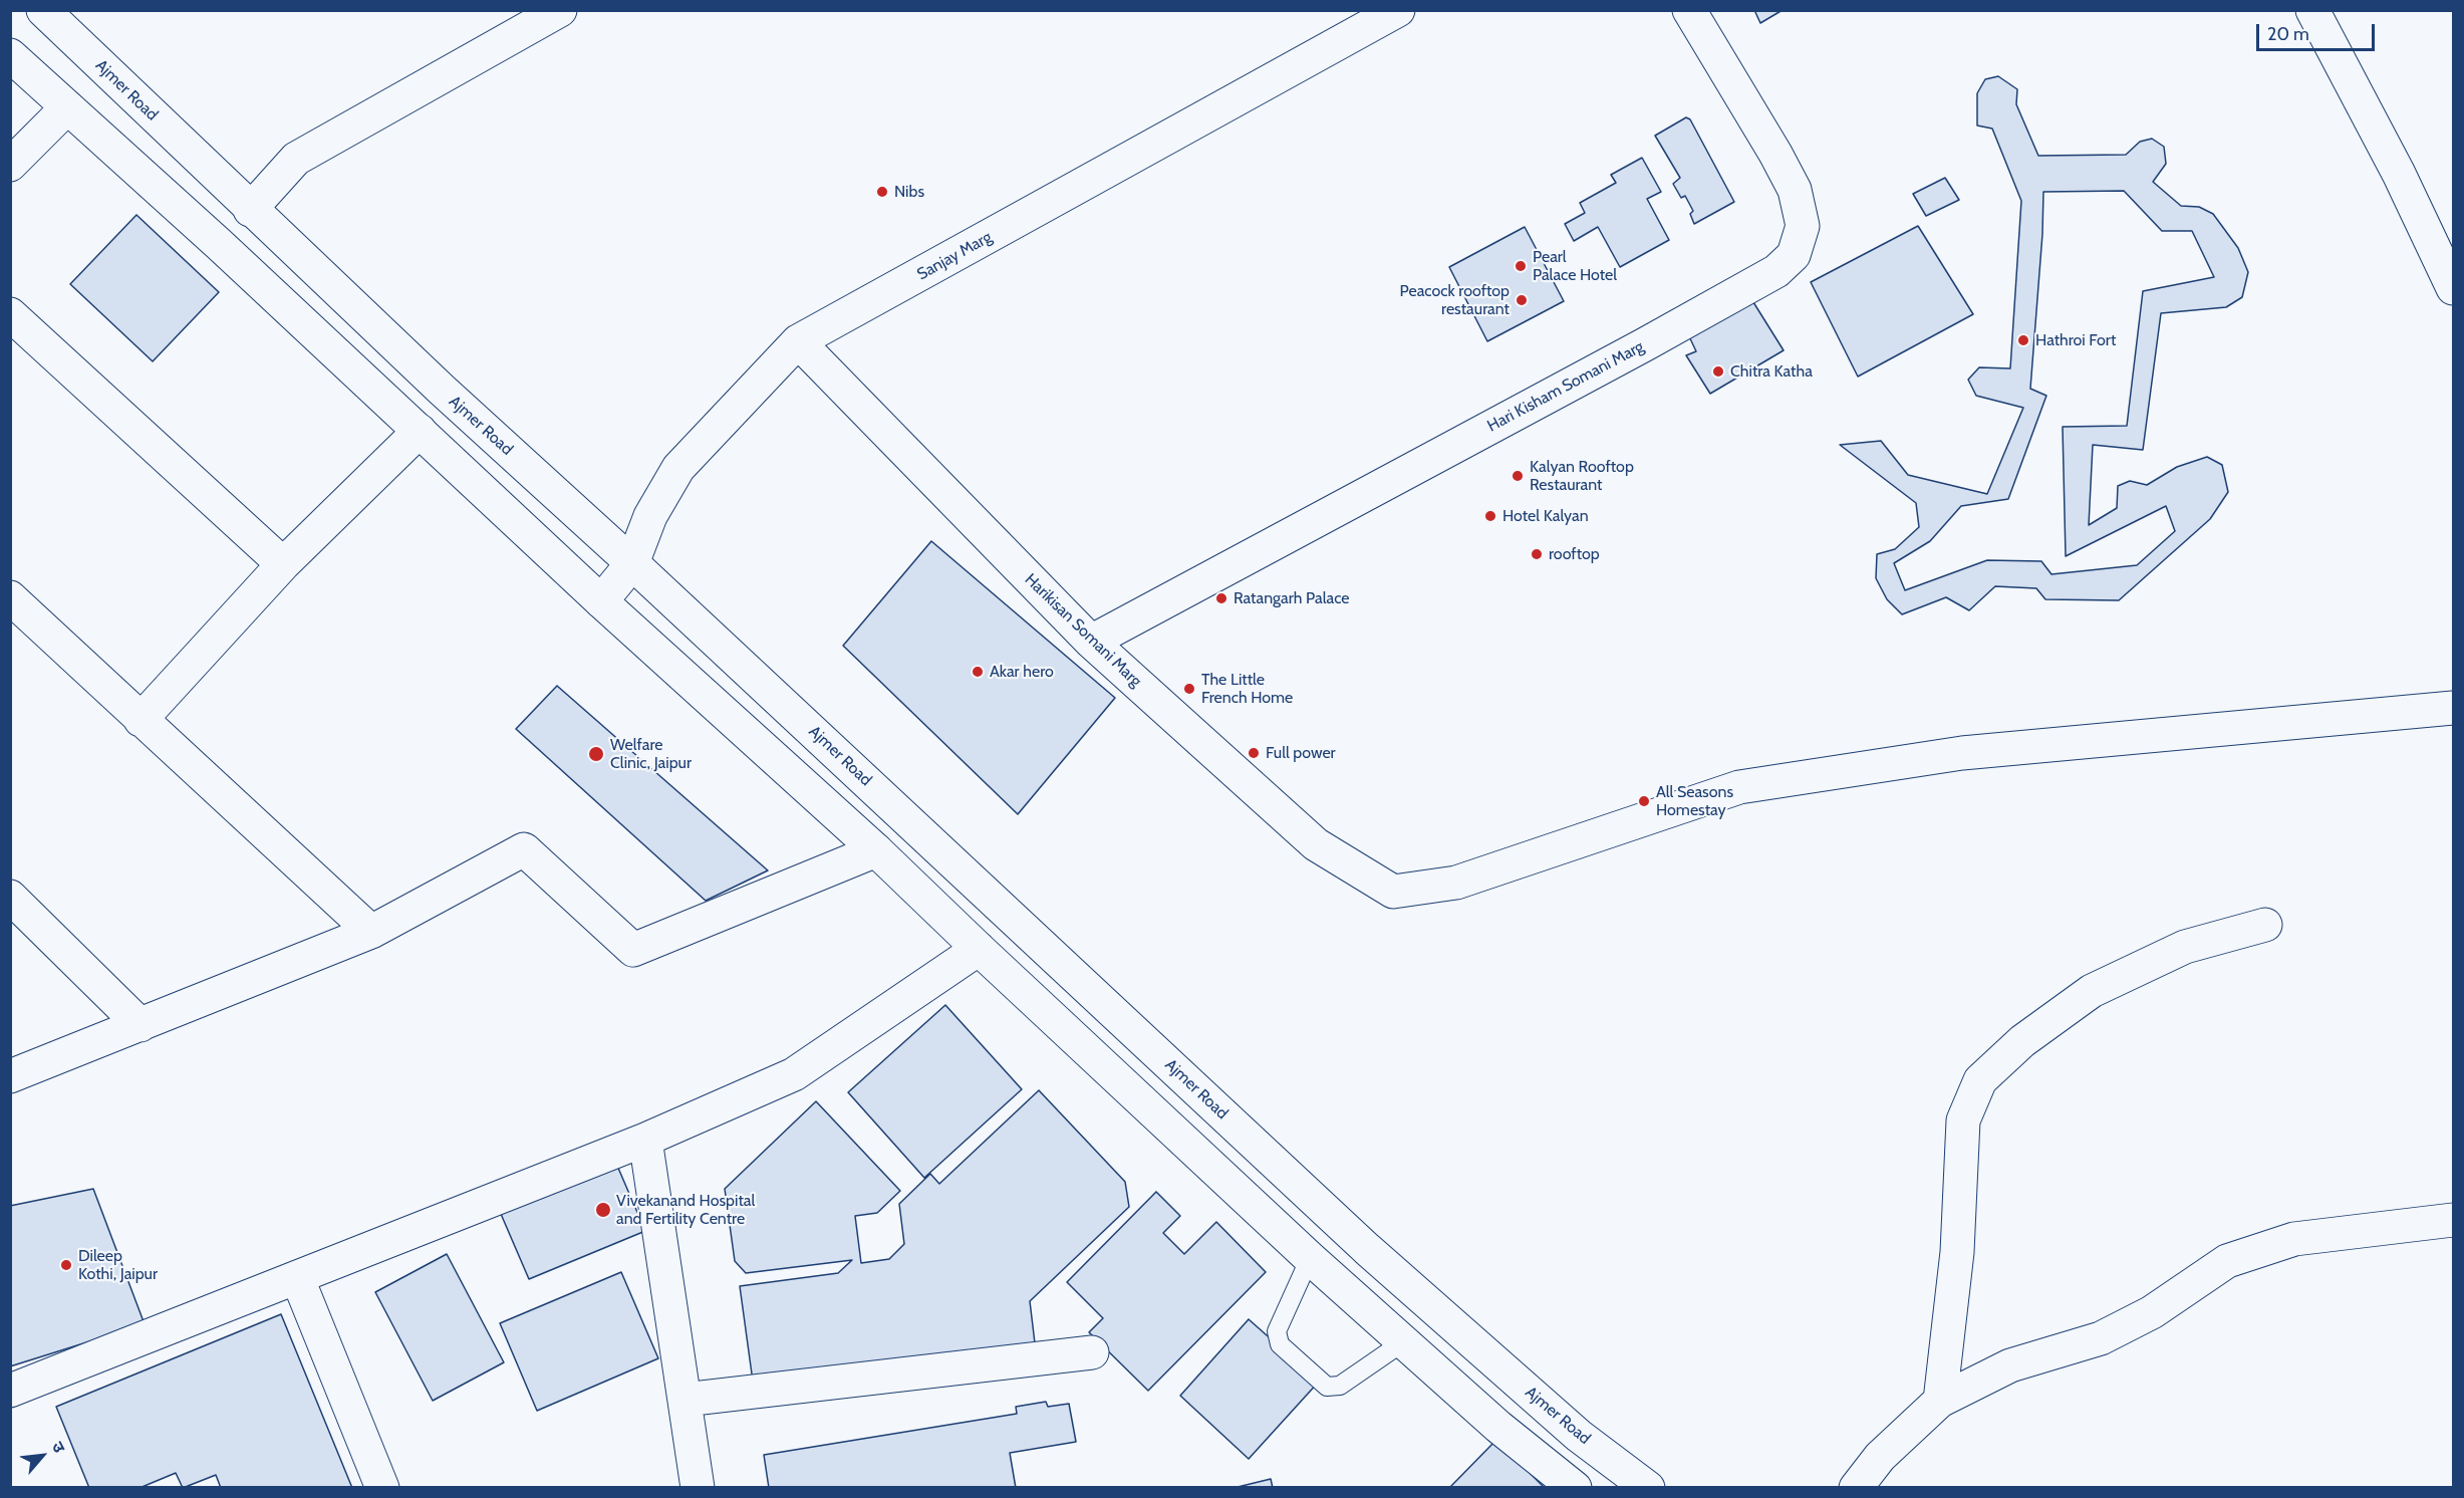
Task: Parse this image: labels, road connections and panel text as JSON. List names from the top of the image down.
{
  "streets": {
    "main road": [
      "Ajmer Road",
      "Sanjay Marg",
      "Hari Kisham Somani Marg",
      "Harikisan Somani Marg"
    ]
  },
  "crossings": [
    ["Ajmer Road", "Sanjay Marg"],
    ["Sanjay Marg", "Harikisan Somani Marg"],
    ["Hari Kisham Somani Marg", "Harikisan Somani Marg"]
  ],
  "places": [
    "Nibs",
    "Pearl Palace Hotel",
    "Peacock rooftop restaurant",
    "Hathroi Fort",
    "Chitra Katha",
    "Kalyan Rooftop Restaurant",
    "Hotel Kalyan",
    "rooftop",
    "Ratangarh Palace",
    "Akar hero",
    "The Little French Home",
    "Full power",
    "Welfare Clinic, Jaipur",
    "All Seasons Homestay",
    "Vivekanand Hospital and Fertility Centre",
    "Dileep Kothi, Jaipur"
  ],
  "scale_bar": "20 m",
  "north": "top right"
}
